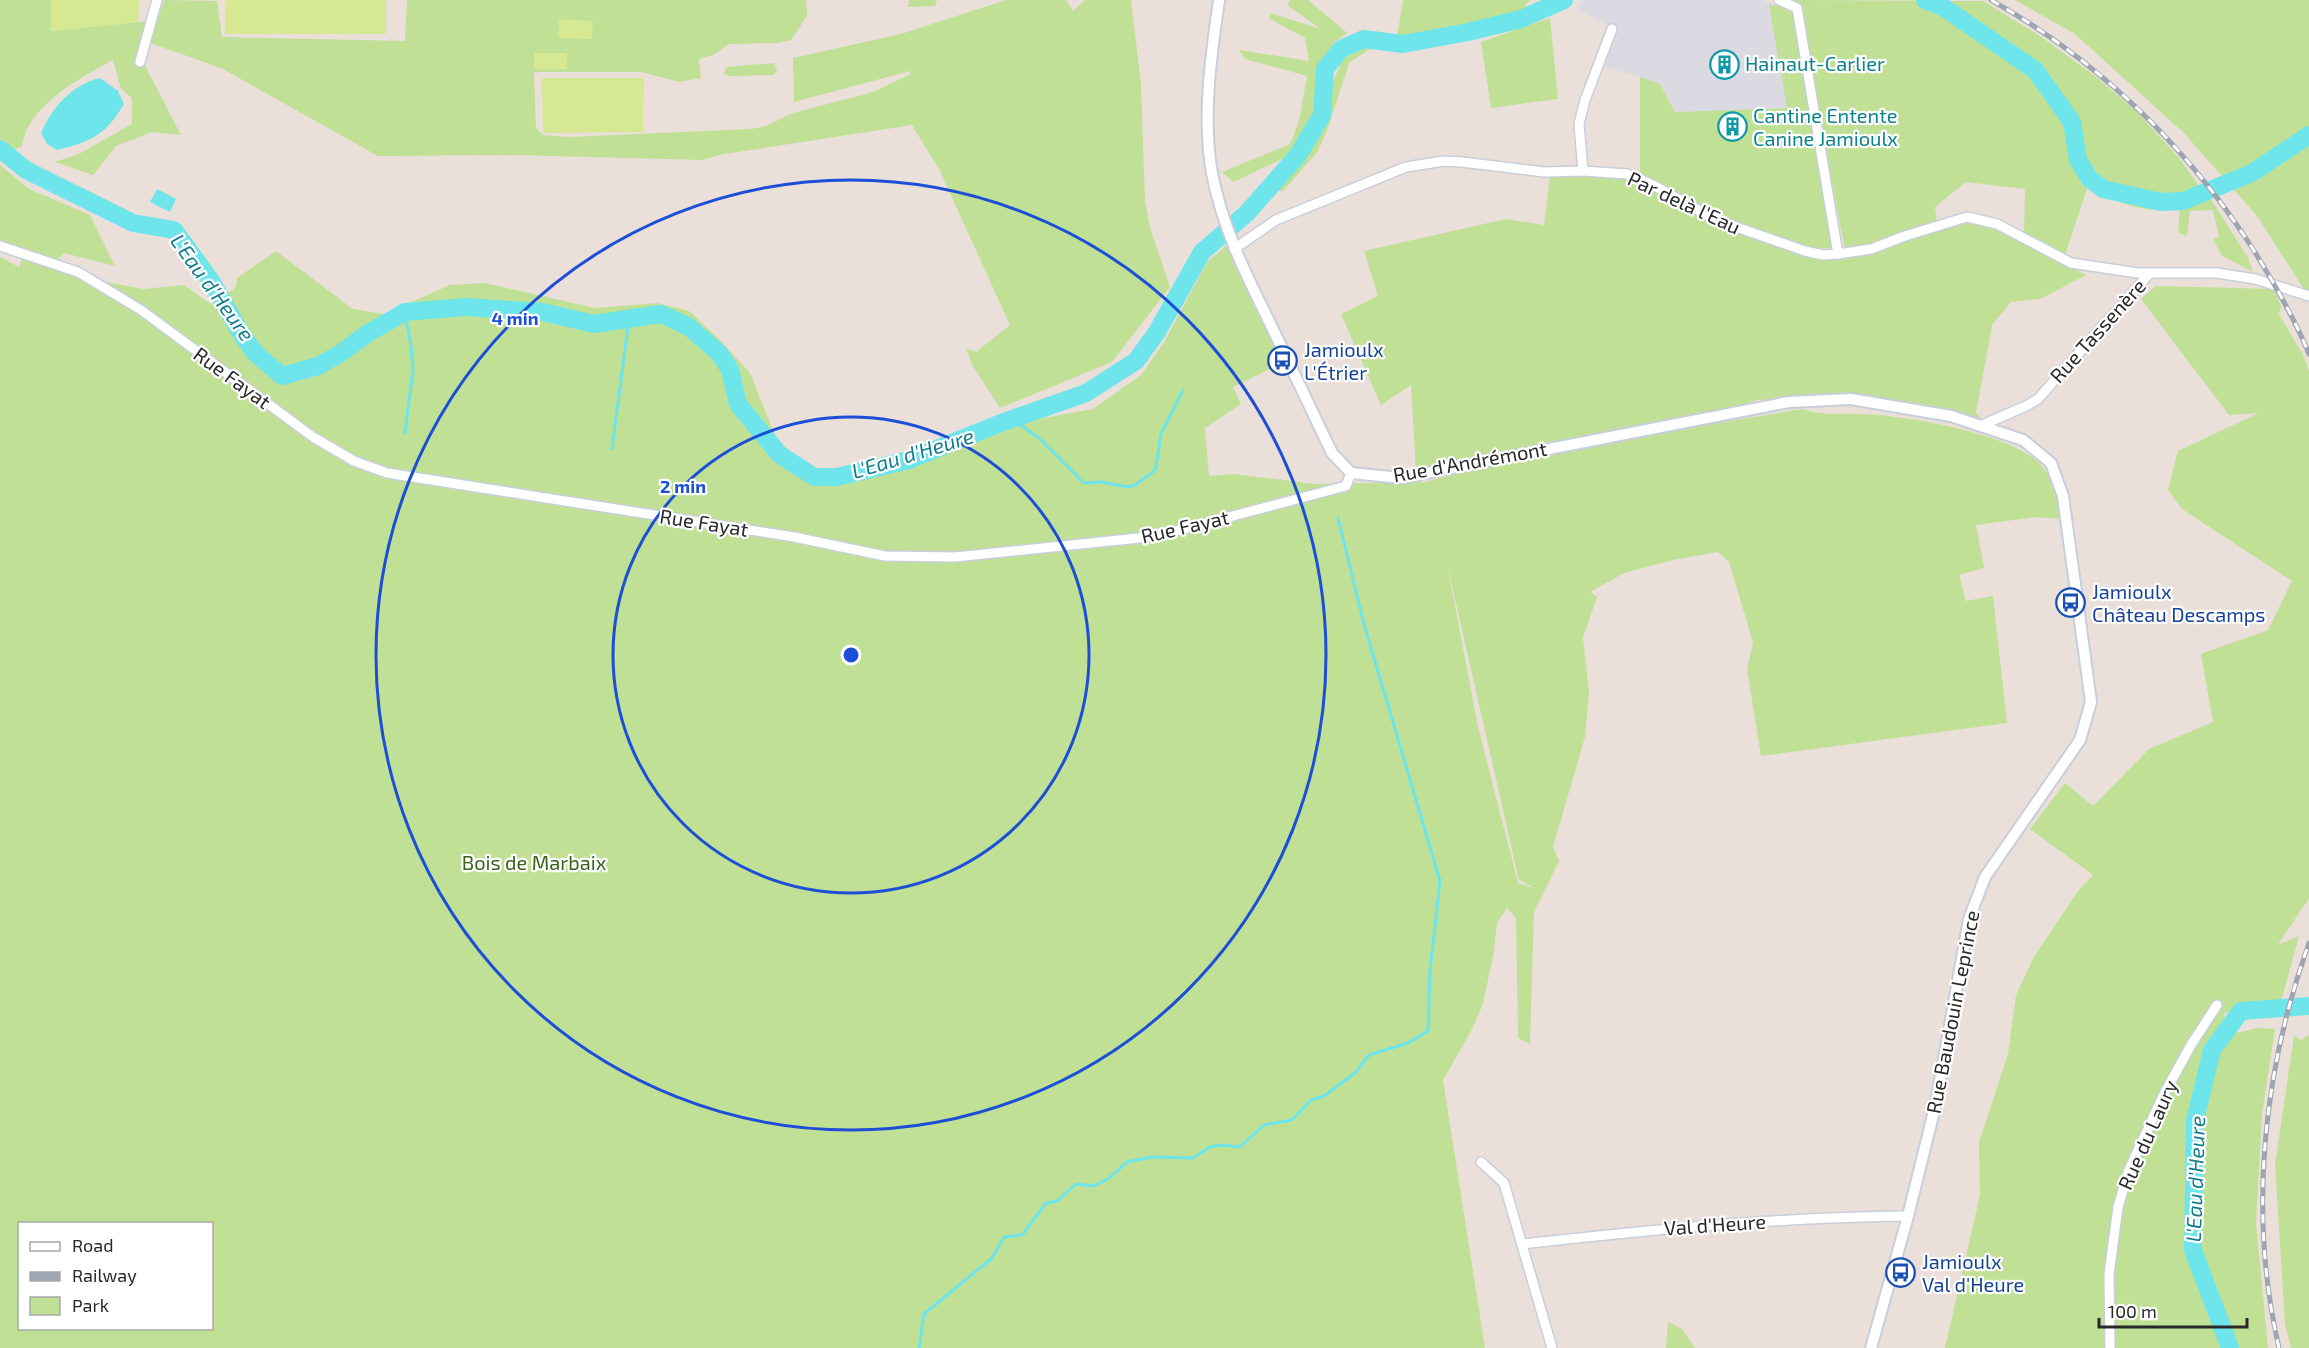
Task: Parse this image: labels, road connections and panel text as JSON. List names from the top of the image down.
{
  "streets": {
    "street": [
      "Par delà l'Eau",
      "Rue Tassenère",
      "Rue Fayat",
      "Rue d'Andrémont",
      "Rue Baudouin Leprince",
      "Rue du Laury",
      "Val d'Heure"
    ]
  },
  "crossings": [
    ["Par delà l'Eau", "Rue Tassenère"],
    ["Rue Tassenère", "Rue d'Andrémont"],
    ["Rue Tassenère", "Rue Baudouin Leprince"],
    ["Rue Fayat", "Rue d'Andrémont"],
    ["Rue d'Andrémont", "Rue Baudouin Leprince"],
    ["Rue Baudouin Leprince", "Val d'Heure"]
  ],
  "water": ["L'Eau d'Heure"],
  "parks": ["Bois de Marbaix"],
  "places": {
    "building": ["Hainaut-Carlier", "Cantine Entente Canine Jamioulx"],
    "bus stop": ["Jamioulx L'Étrier", "Jamioulx Château Descamps", "Jamioulx Val d'Heure"]
  },
  "legend": ["Road", "Railway", "Park"],
  "scale_bar": "100 m",
  "rings": ["4 min", "2 min"]
}
